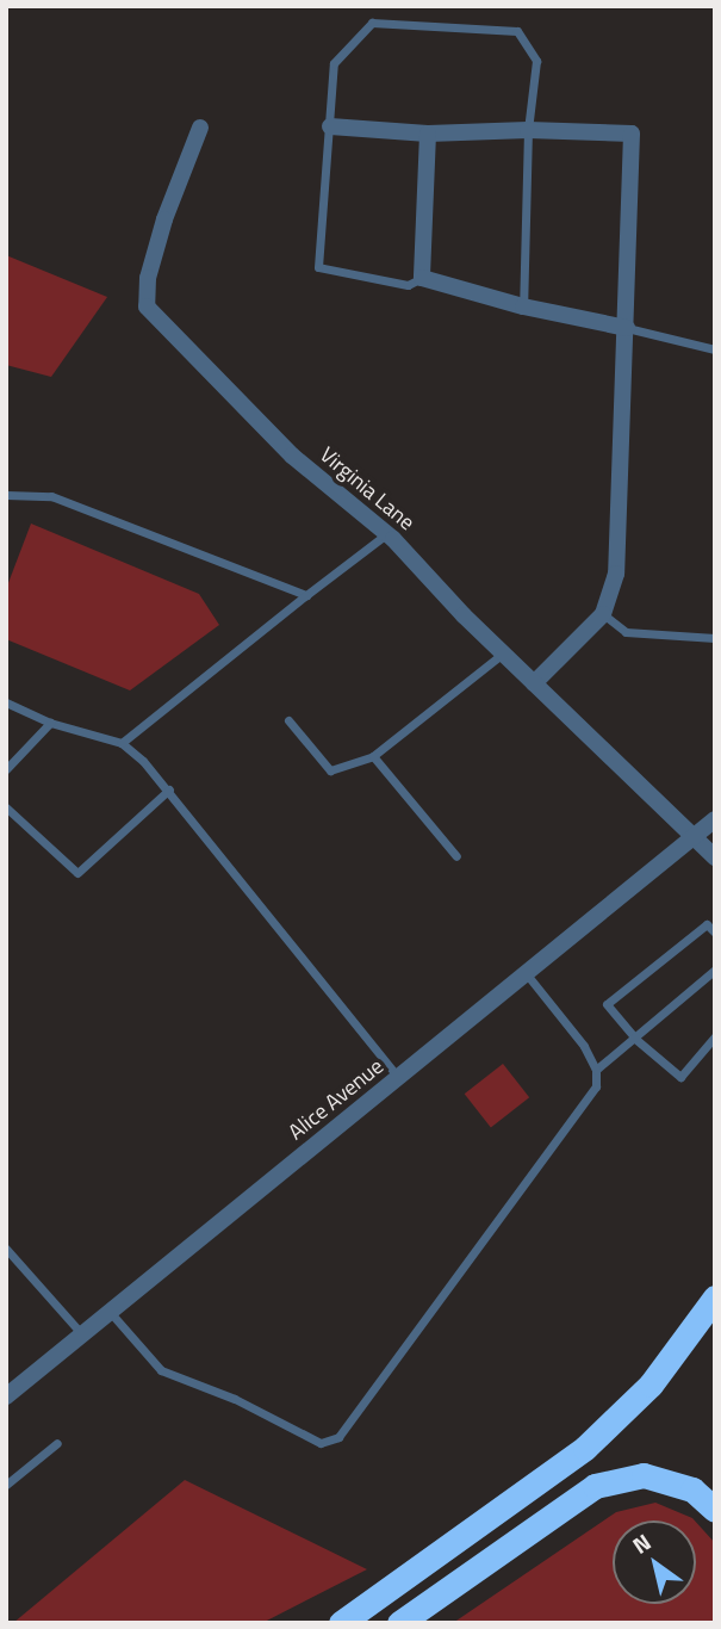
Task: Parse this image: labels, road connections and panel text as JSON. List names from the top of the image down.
{
  "streets": {
    "street": ["Virginia Lane", "Alice Avenue"]
  },
  "crossings": [
    ["Virginia Lane", "Alice Avenue"]
  ],
  "north": "top left"
}
